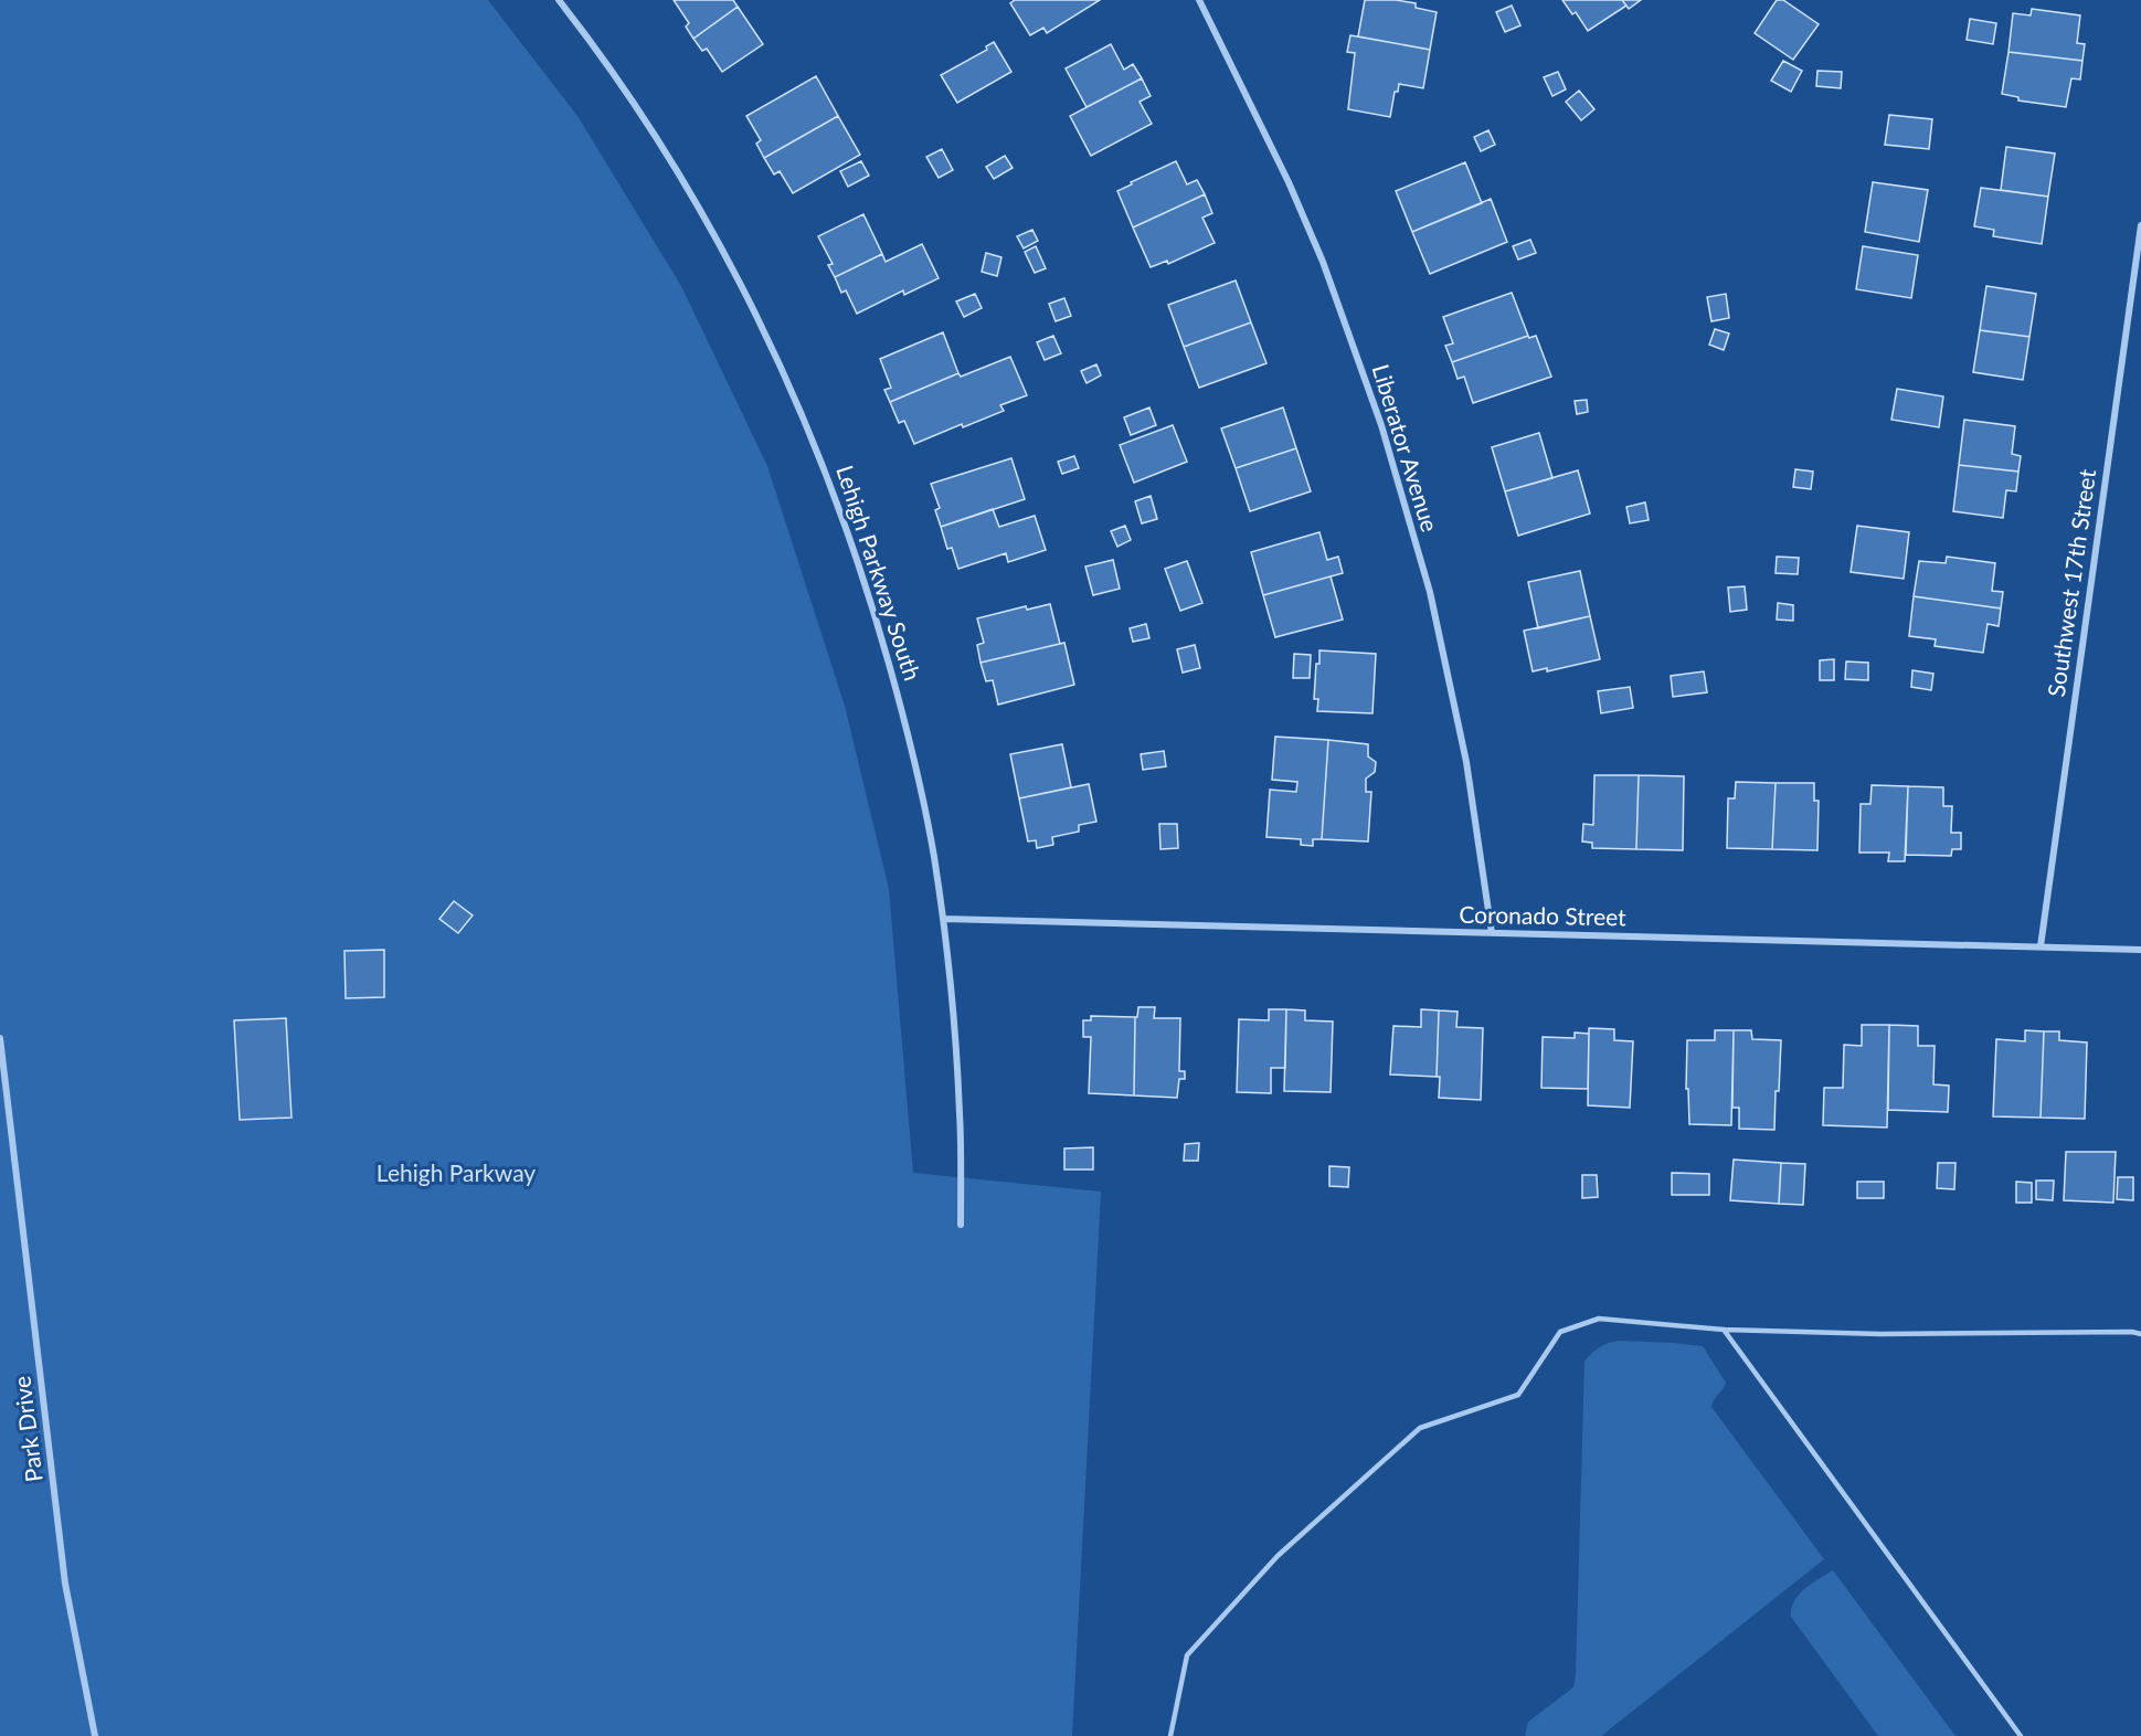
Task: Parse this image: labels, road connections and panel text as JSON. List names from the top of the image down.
{
  "streets": {
    "street": [
      "Liberator Avenue",
      "Lehigh Parkway South",
      "Southwest 17th Street",
      "Coronado Street",
      "Park Drive"
    ]
  },
  "crossings": [
    ["Liberator Avenue", "Coronado Street"],
    ["Lehigh Parkway South", "Coronado Street"],
    ["Southwest 17th Street", "Coronado Street"]
  ],
  "parks": ["Lehigh Parkway"]
}
